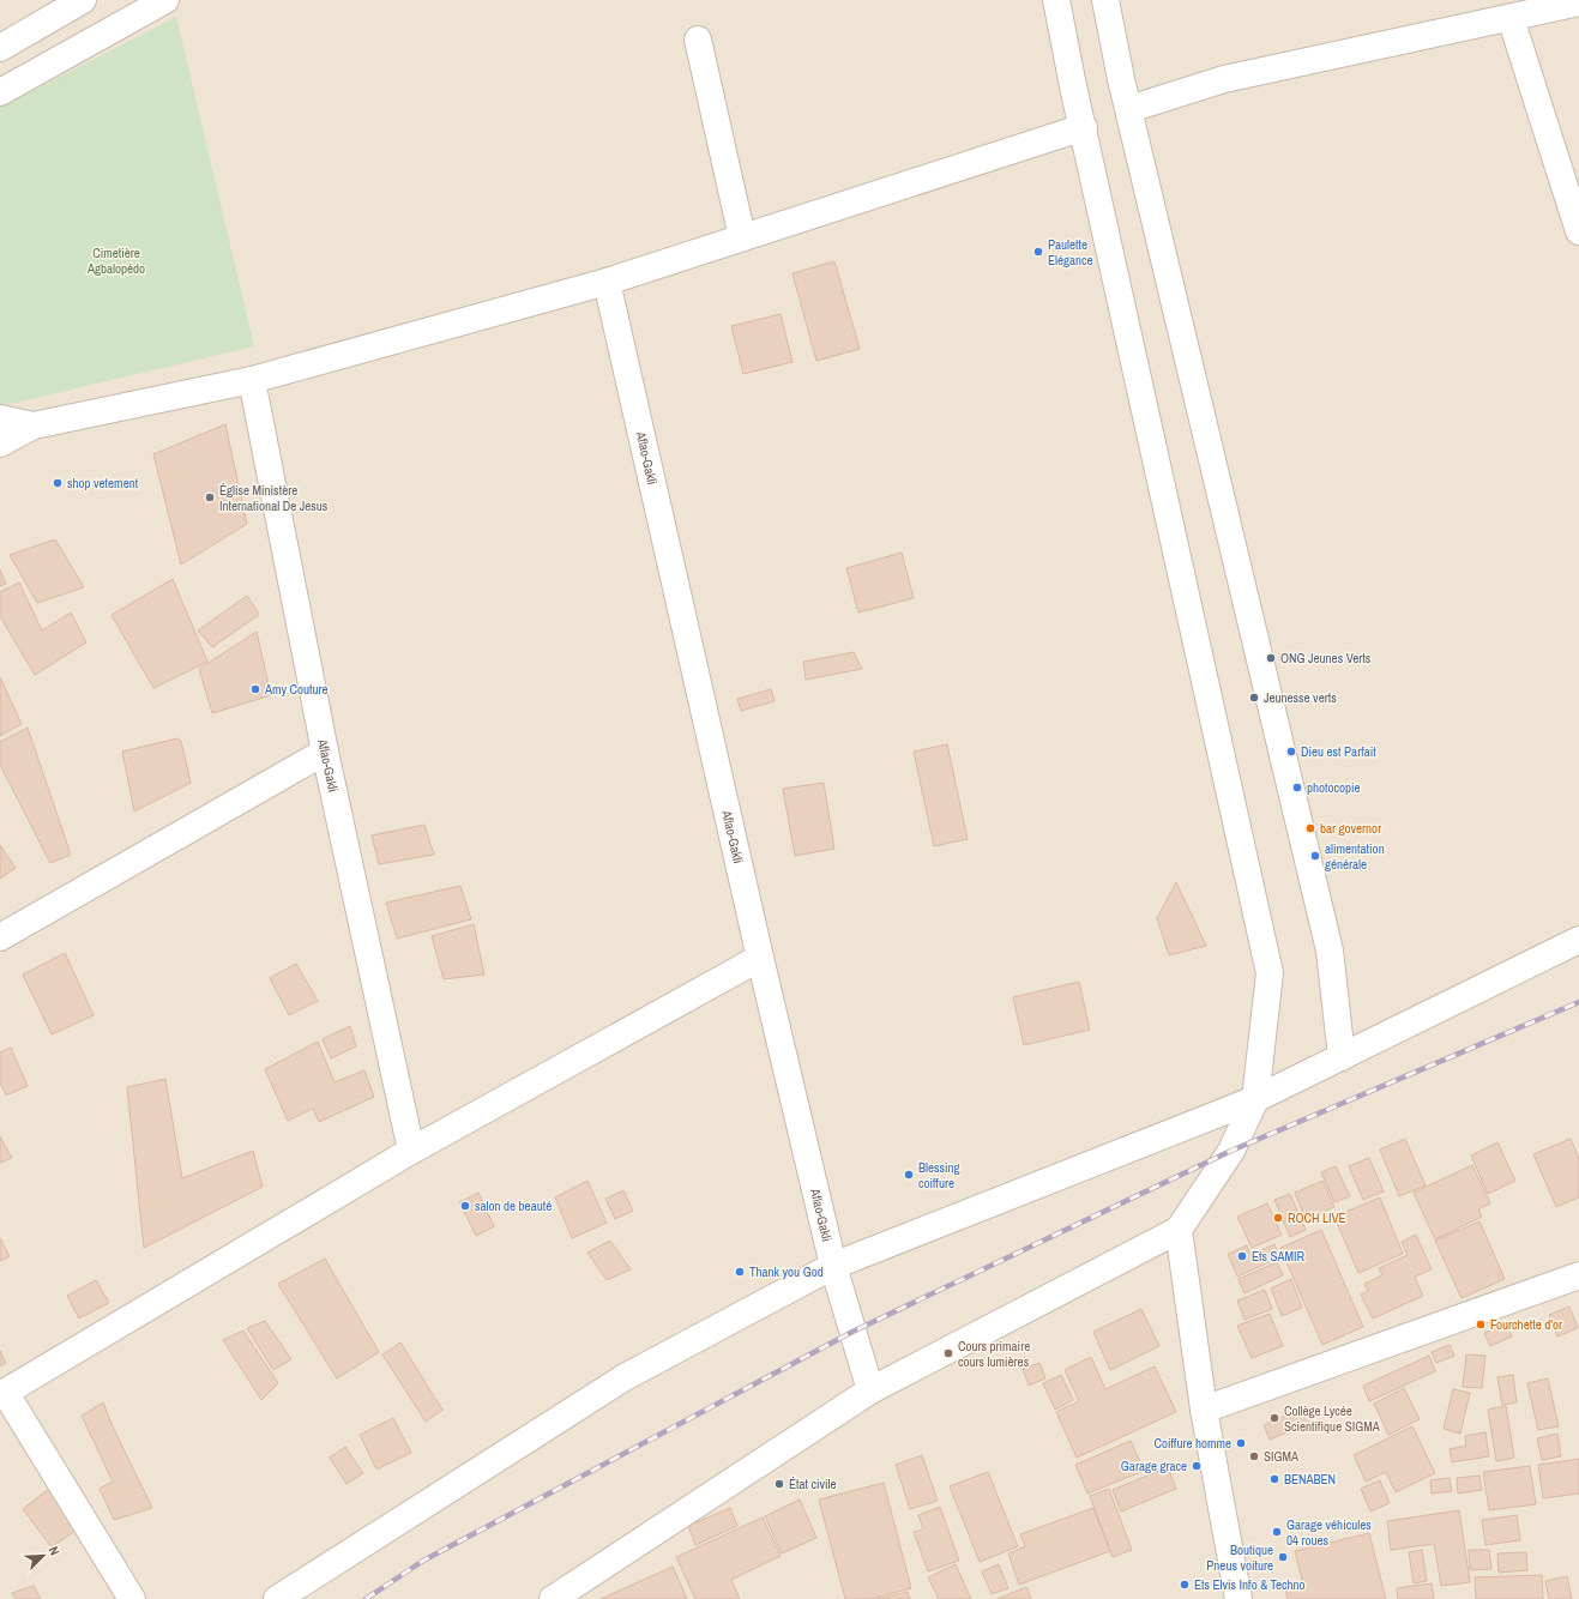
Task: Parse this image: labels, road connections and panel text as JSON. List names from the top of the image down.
{
  "streets": {
    "street": ["Aflao-Gakli"]
  },
  "parks": ["Cimetière Agbalopédo"],
  "places": [
    "Paulette Elégance",
    "shop vetement",
    "Église Ministère International De Jesus",
    "ONG Jeunes Verts",
    "Amy Couture",
    "Jeunesse verts",
    "Dieu est Parfait",
    "photocopie",
    "bar governor",
    "alimentation générale",
    "Blessing coiffure",
    "salon de beauté",
    "ROCH LIVE",
    "Ets SAMIR",
    "Thank you God",
    "Fourchette d'or",
    "Cours primaire cours lumières",
    "Collège Lycée Scientifique SIGMA",
    "Coiffure homme",
    "SIGMA",
    "Garage grace",
    "BENABEN",
    "État civile",
    "Garage véhicules 04 roues",
    "Boutique Pneus voiture",
    "Ets Elvis Info & Techno"
  ],
  "north": "top right"
}
